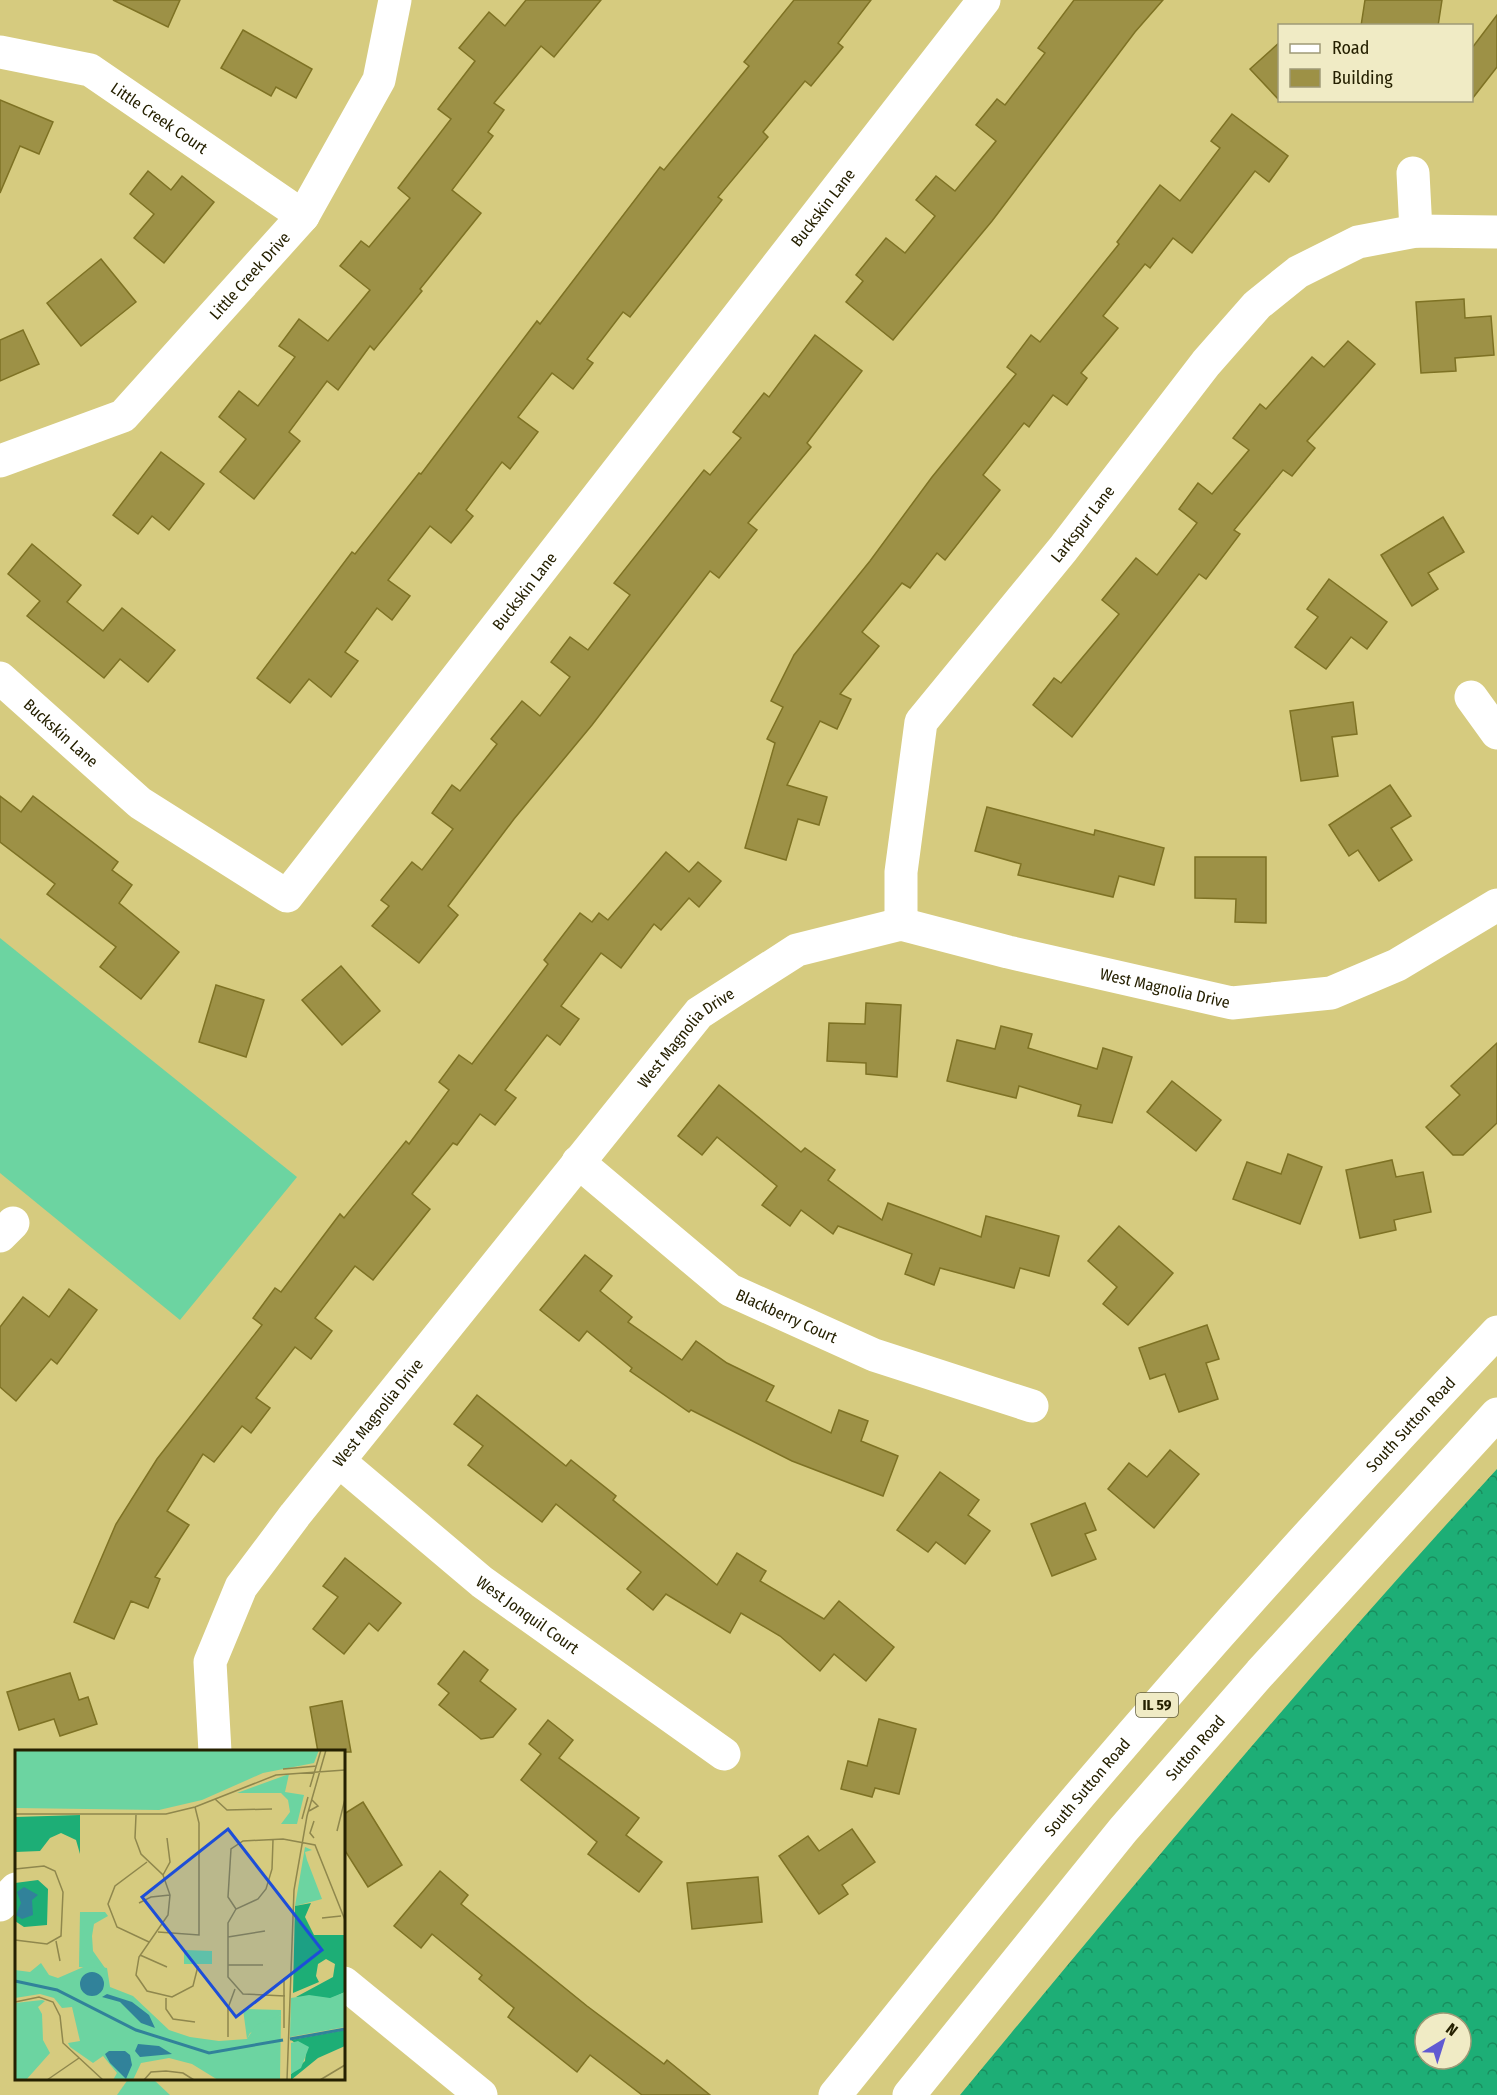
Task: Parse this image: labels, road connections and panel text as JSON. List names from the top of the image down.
{
  "streets": {
    "street": [
      "Little Creek Court",
      "Buckskin Lane",
      "Little Creek Drive",
      "Larkspur Lane",
      "West Magnolia Drive",
      "Blackberry Court",
      "South Sutton Road",
      "West Jonquil Court",
      "IL 59",
      "Sutton Road"
    ]
  },
  "crossings": [
    ["Little Creek Court", "Little Creek Drive"],
    ["Larkspur Lane", "West Magnolia Drive"],
    ["West Magnolia Drive", "Blackberry Court"],
    ["West Magnolia Drive", "West Jonquil Court"]
  ],
  "legend": ["Road", "Building"],
  "north": "top right"
}
